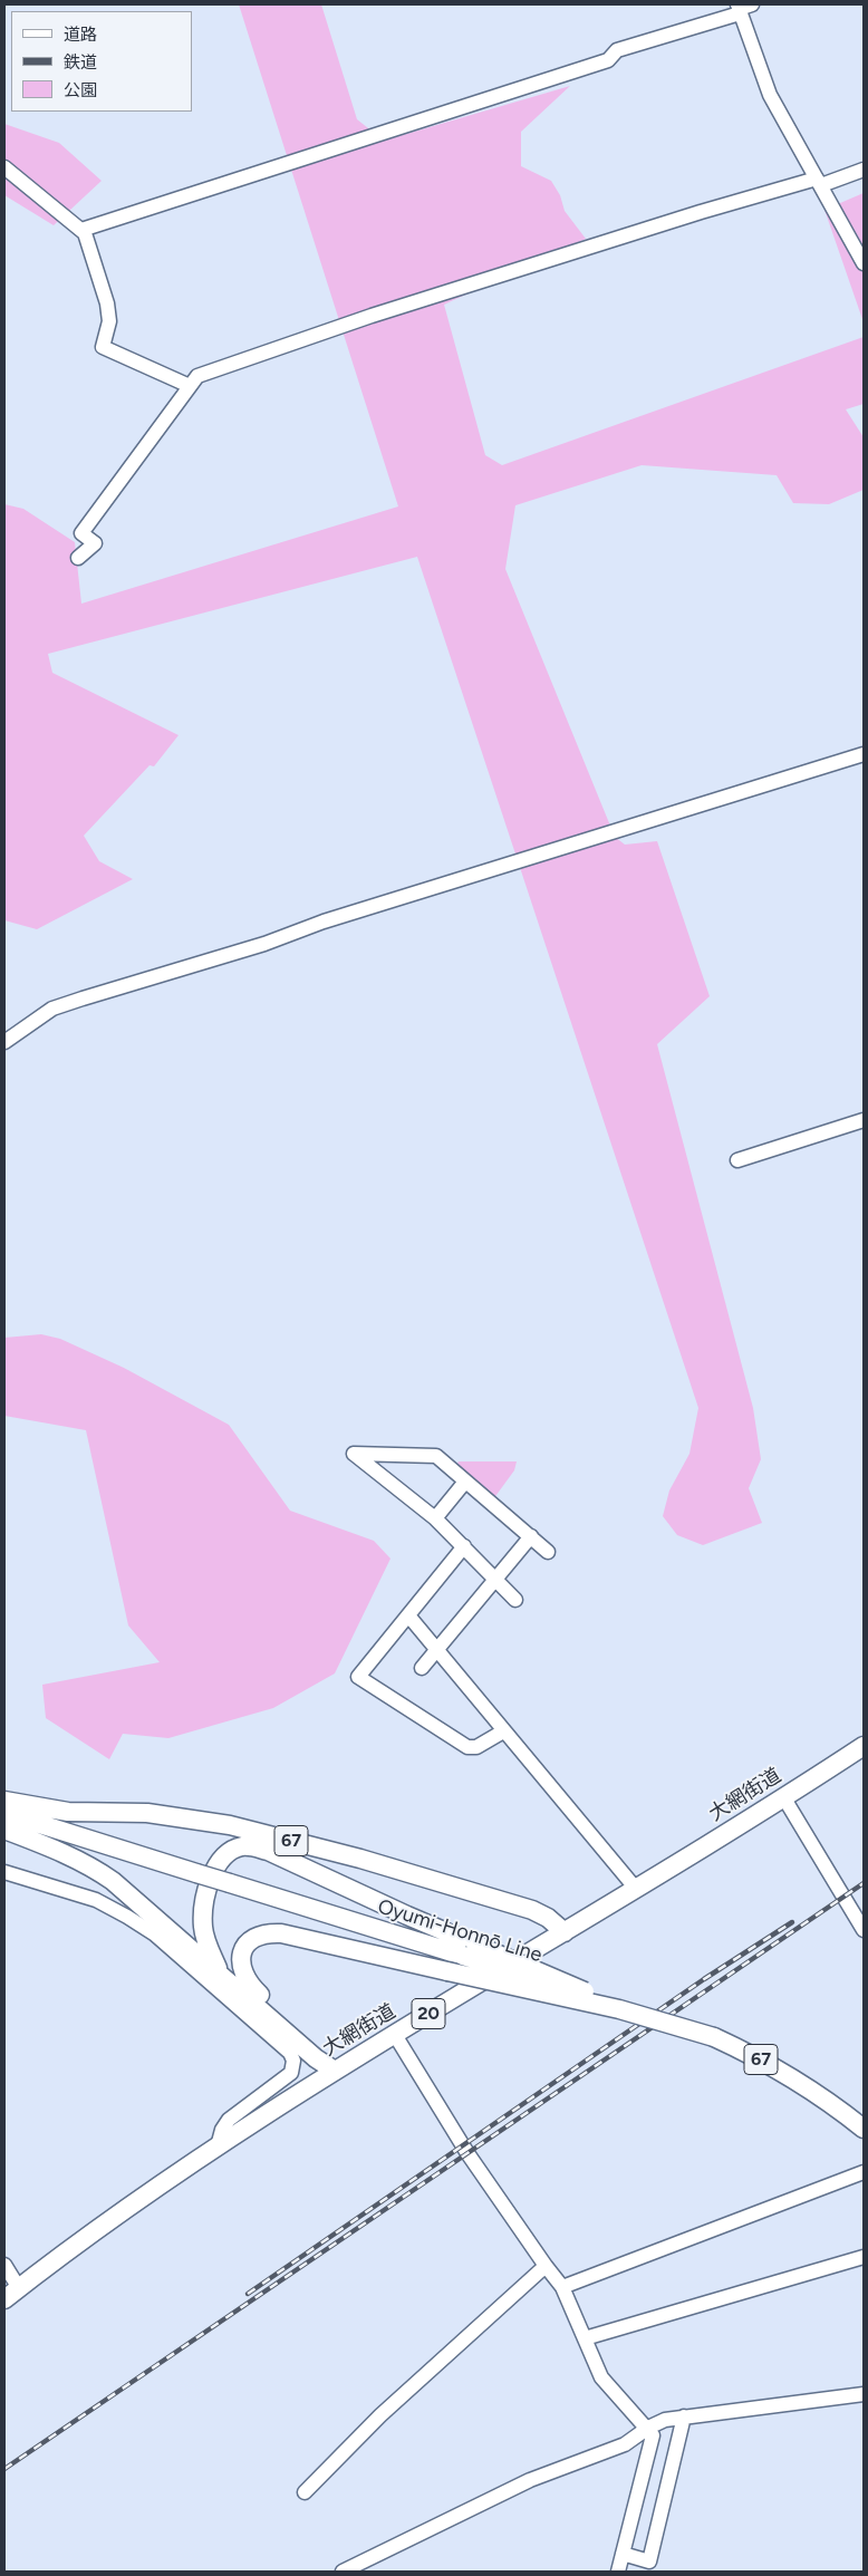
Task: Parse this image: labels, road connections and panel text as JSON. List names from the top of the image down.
{
  "streets": {
    "main road": [
      "大網街道",
      "67",
      "Oyumi-Honnō Line",
      "20"
    ]
  },
  "crossings": [
    ["大網街道", "67"],
    ["67", "Oyumi-Honnō Line"]
  ],
  "legend": ["道路", "鉄道", "公園"]
}
